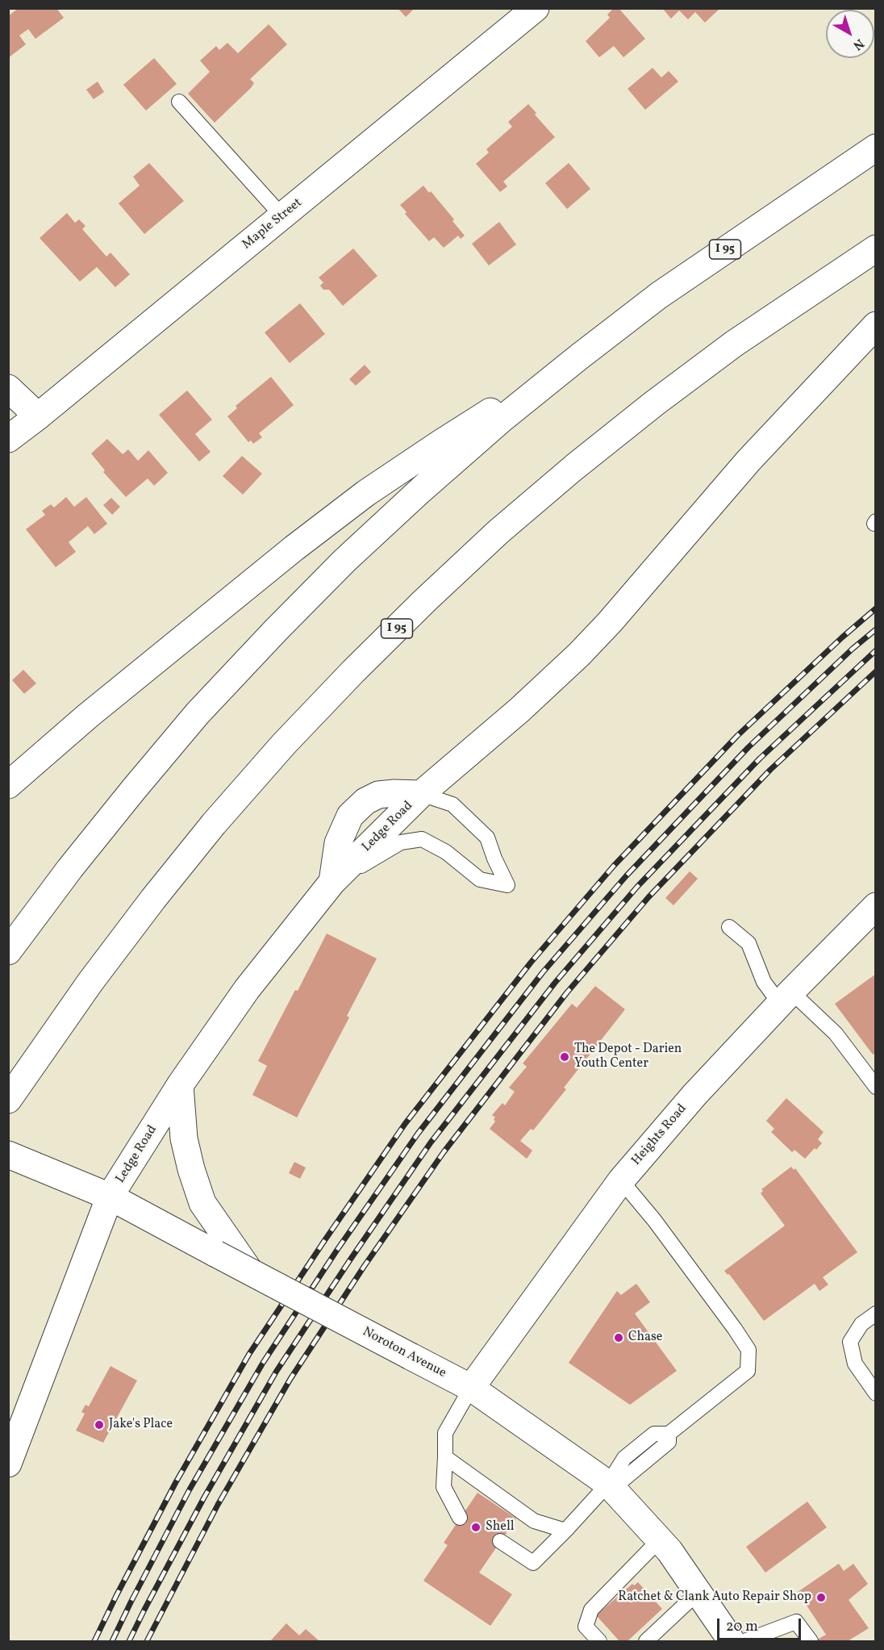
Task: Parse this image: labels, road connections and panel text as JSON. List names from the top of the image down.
{
  "streets": {
    "main road": [
      "Maple Street",
      "I 95",
      "Ledge Road",
      "Heights Road",
      "Noroton Avenue"
    ]
  },
  "crossings": [
    ["Ledge Road", "Noroton Avenue"],
    ["Heights Road", "Noroton Avenue"]
  ],
  "places": [
    "The Depot - Darien Youth Center",
    "Chase",
    "Jake's Place",
    "Shell",
    "Ratchet & Clank Auto Repair Shop"
  ],
  "scale_bar": "20 m",
  "north": "bottom right"
}
